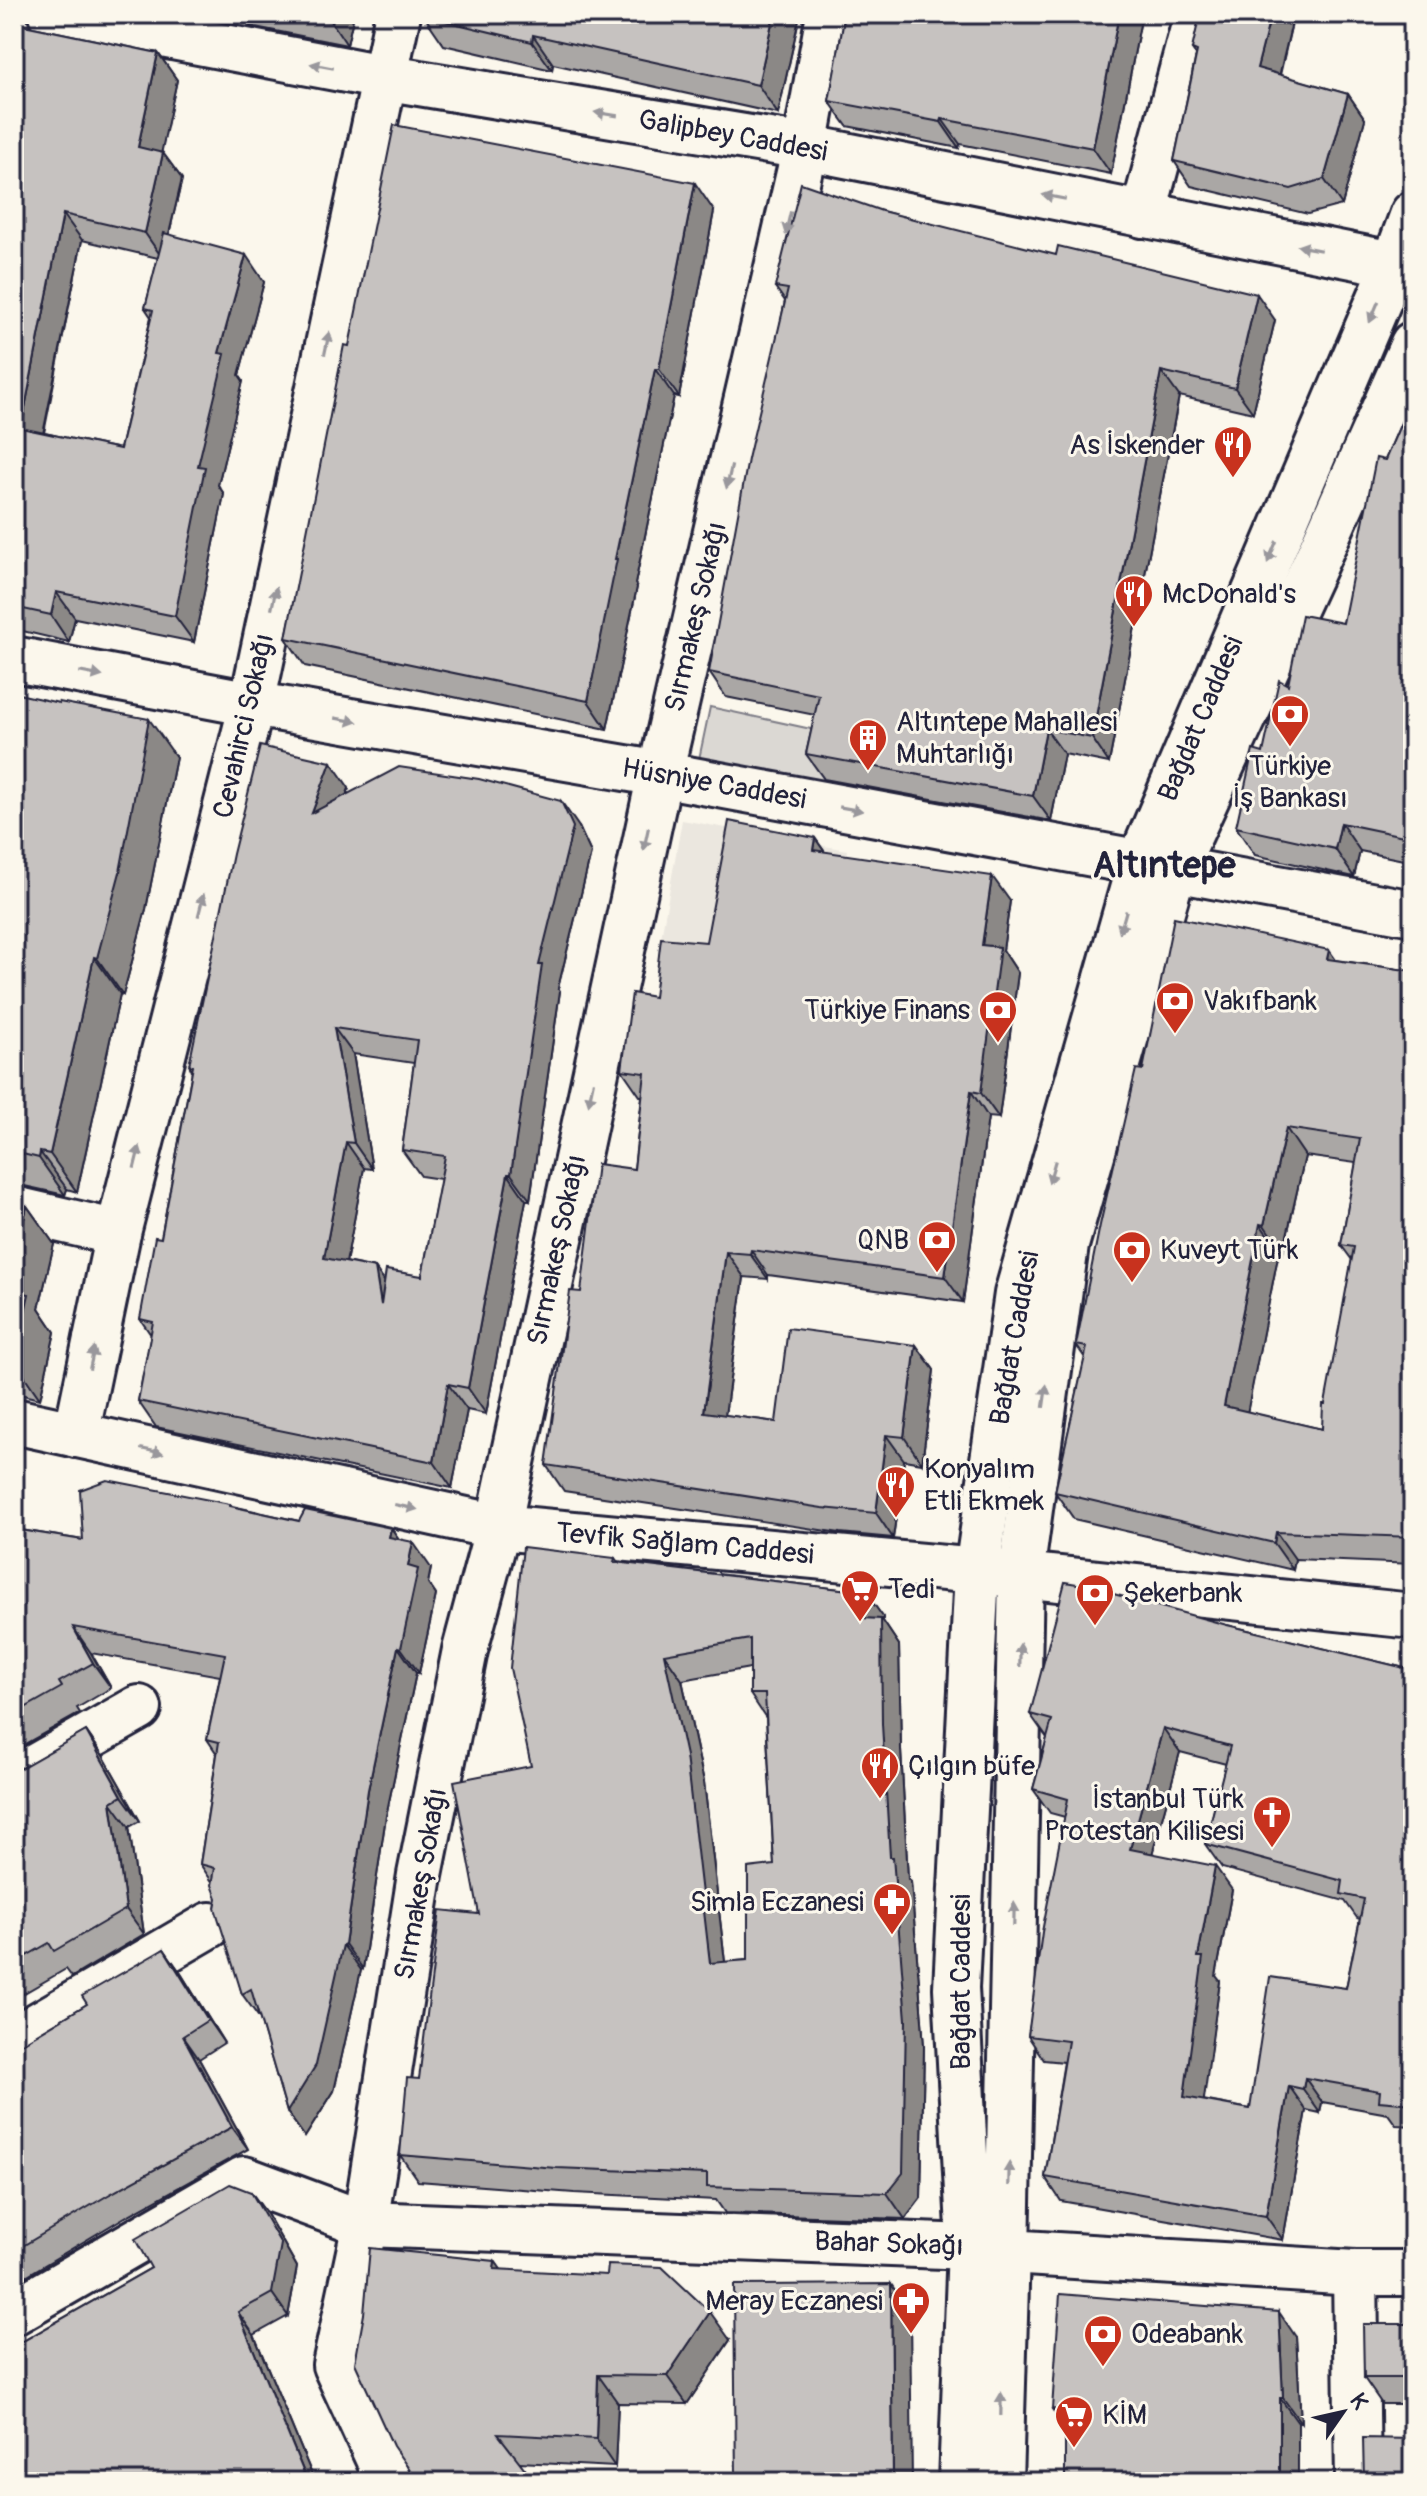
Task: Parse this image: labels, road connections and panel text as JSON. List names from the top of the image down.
{
  "streets": {
    "street": [
      "Galipbey Caddesi",
      "Sırmakeş Sokağı",
      "Bağdat Caddesi",
      "Cevahirci Sokağı",
      "Hüsniye Caddesi",
      "Tevfik Sağlam Caddesi",
      "Bahar Sokağı"
    ]
  },
  "crossings": [
    ["Galipbey Caddesi", "Sırmakeş Sokağı"],
    ["Galipbey Caddesi", "Bağdat Caddesi"],
    ["Galipbey Caddesi", "Cevahirci Sokağı"],
    ["Sırmakeş Sokağı", "Hüsniye Caddesi"],
    ["Sırmakeş Sokağı", "Tevfik Sağlam Caddesi"],
    ["Sırmakeş Sokağı", "Bahar Sokağı"],
    ["Bağdat Caddesi", "Hüsniye Caddesi"],
    ["Bağdat Caddesi", "Tevfik Sağlam Caddesi"],
    ["Bağdat Caddesi", "Bahar Sokağı"],
    ["Cevahirci Sokağı", "Hüsniye Caddesi"],
    ["Cevahirci Sokağı", "Tevfik Sağlam Caddesi"]
  ],
  "one_way": [
    "Galipbey Caddesi",
    "Sırmakeş Sokağı",
    "Cevahirci Sokağı",
    "Hüsniye Caddesi"
  ],
  "districts": ["Altıntepe"],
  "places": {
    "restaurant": [
      "As İskender",
      "McDonald's",
      "Konyalım Etli Ekmek",
      "Çılgın büfe"
    ],
    "bank": [
      "Türkiye İş Bankası",
      "Vakıfbank",
      "Türkiye Finans",
      "QNB",
      "Kuveyt Türk",
      "Şekerbank",
      "Odeabank"
    ],
    "building": ["Altıntepe Mahallesi Muhtarlığı"],
    "supermarket": ["Tedi", "KİM"],
    "church": ["İstanbul Türk Protestan Kilisesi"],
    "pharmacy": ["Simla Eczanesi", "Meray Eczanesi"]
  },
  "north": "top right"
}
